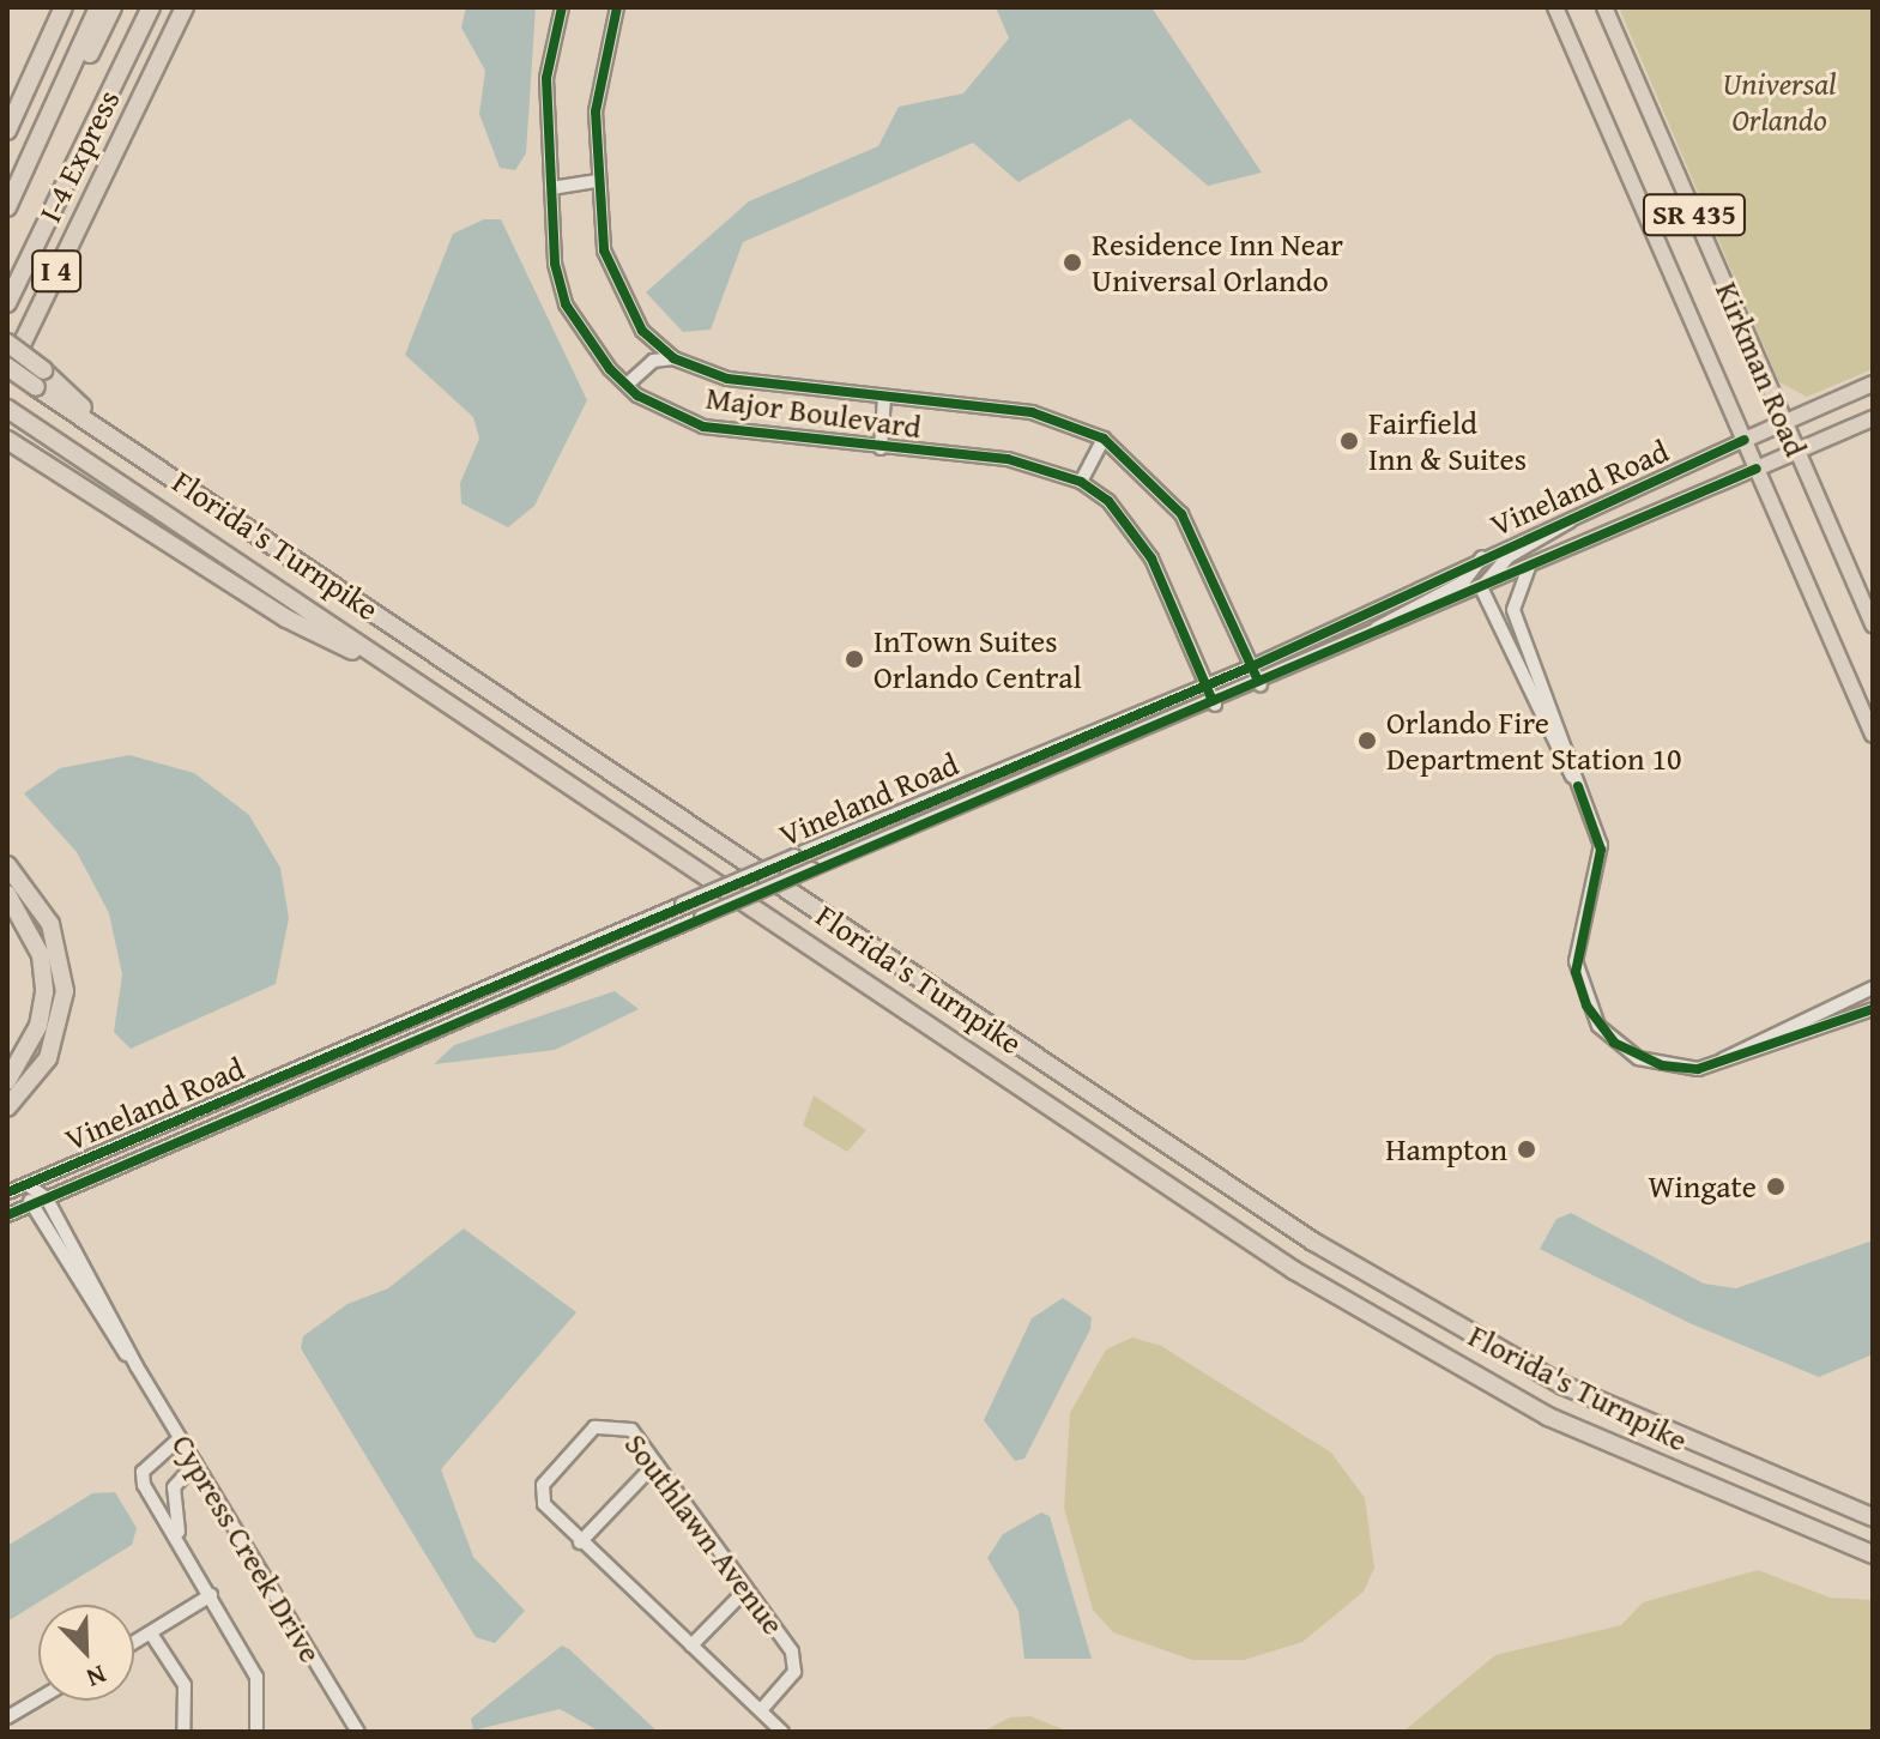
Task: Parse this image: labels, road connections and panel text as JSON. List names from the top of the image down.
{
  "streets": {
    "highway": ["I-4 Express", "I 4", "Florida's Turnpike"],
    "main road": ["SR 435", "Kirkman Road", "Vineland Road"],
    "street": ["Major Boulevard", "Southlawn Avenue", "Cypress Creek Drive"]
  },
  "crossings": [
    ["Kirkman Road", "Vineland Road"],
    ["Major Boulevard", "Vineland Road"],
    ["Vineland Road", "Cypress Creek Drive"]
  ],
  "parks": ["Universal Orlando"],
  "places": [
    "Residence Inn Near Universal Orlando",
    "Fairfield Inn & Suites",
    "InTown Suites Orlando Central",
    "Orlando Fire Department Station 10",
    "Hampton",
    "Wingate"
  ],
  "north": "bottom right"
}
